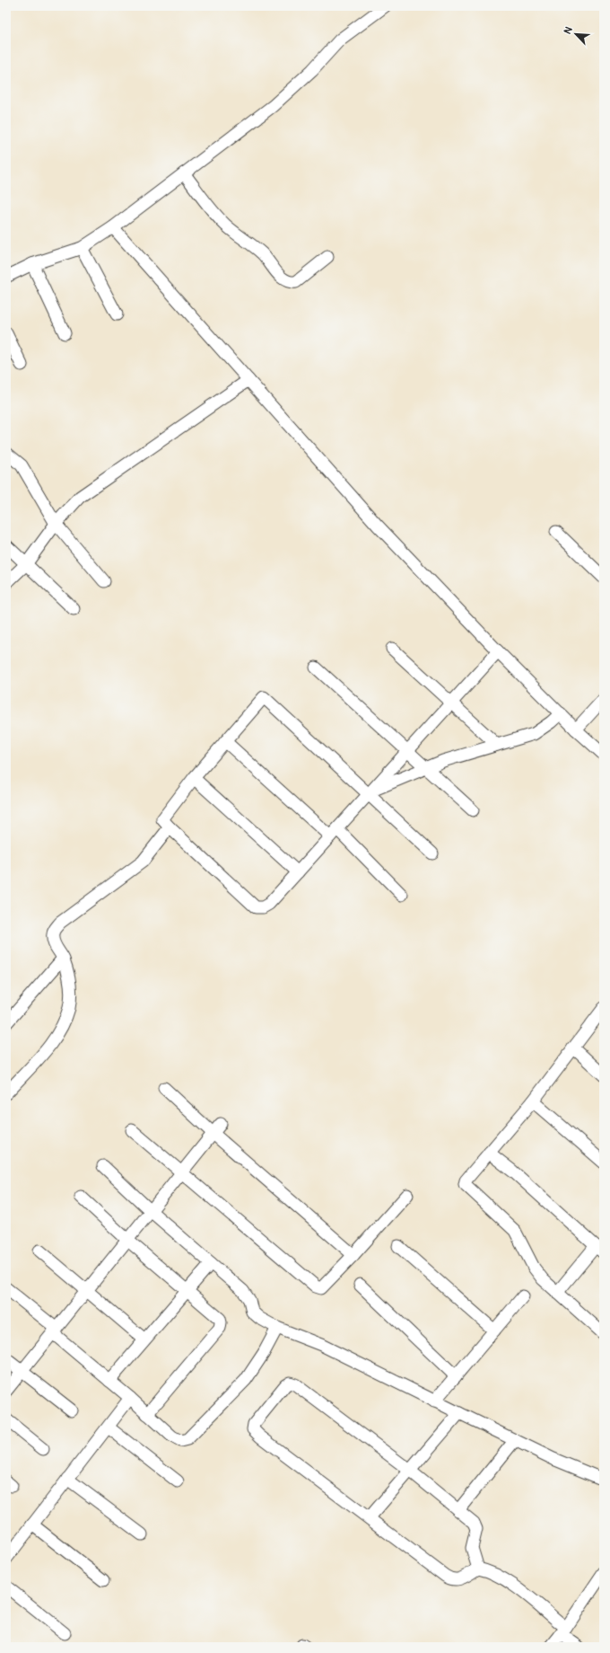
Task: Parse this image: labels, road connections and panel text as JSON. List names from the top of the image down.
{
  "north": "top left"
}
